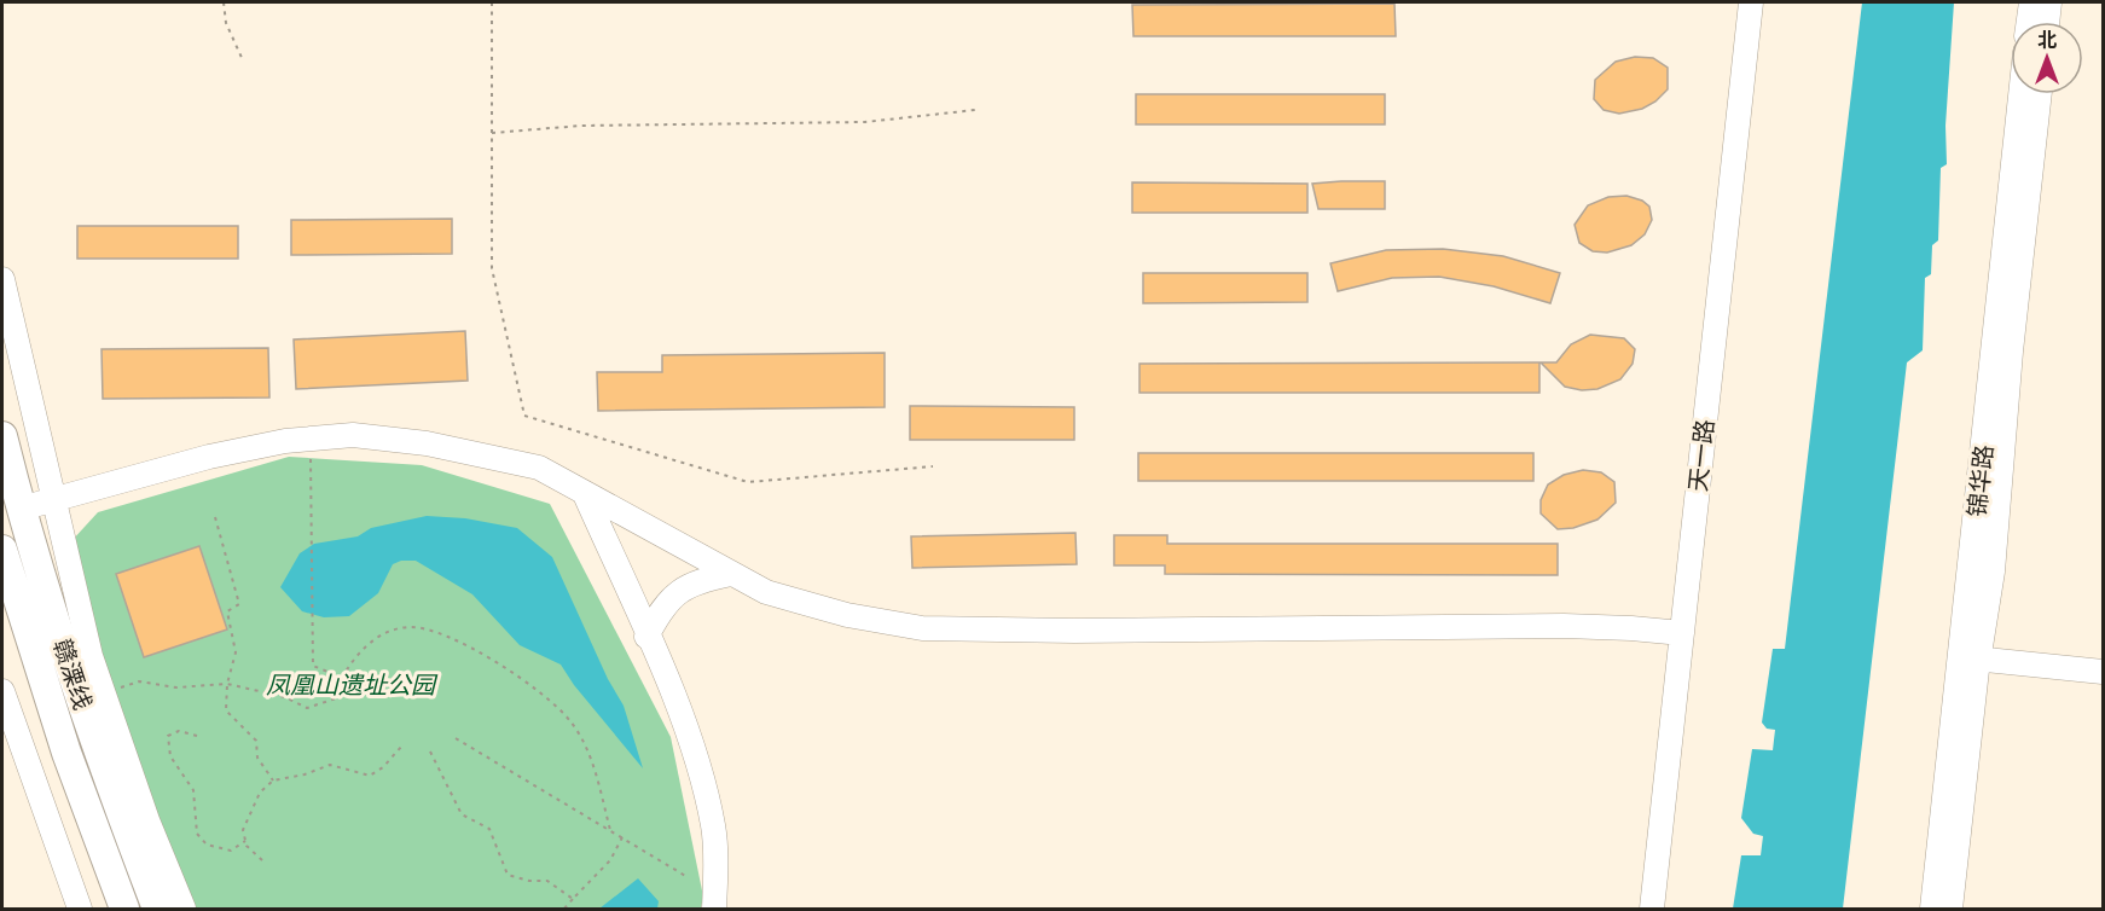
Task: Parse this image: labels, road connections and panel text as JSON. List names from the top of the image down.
{
  "streets": {
    "main road": ["赣溧线"],
    "street": ["天一路", "锦华路"]
  },
  "parks": ["凤凰山遗址公园"],
  "north": "top"
}
